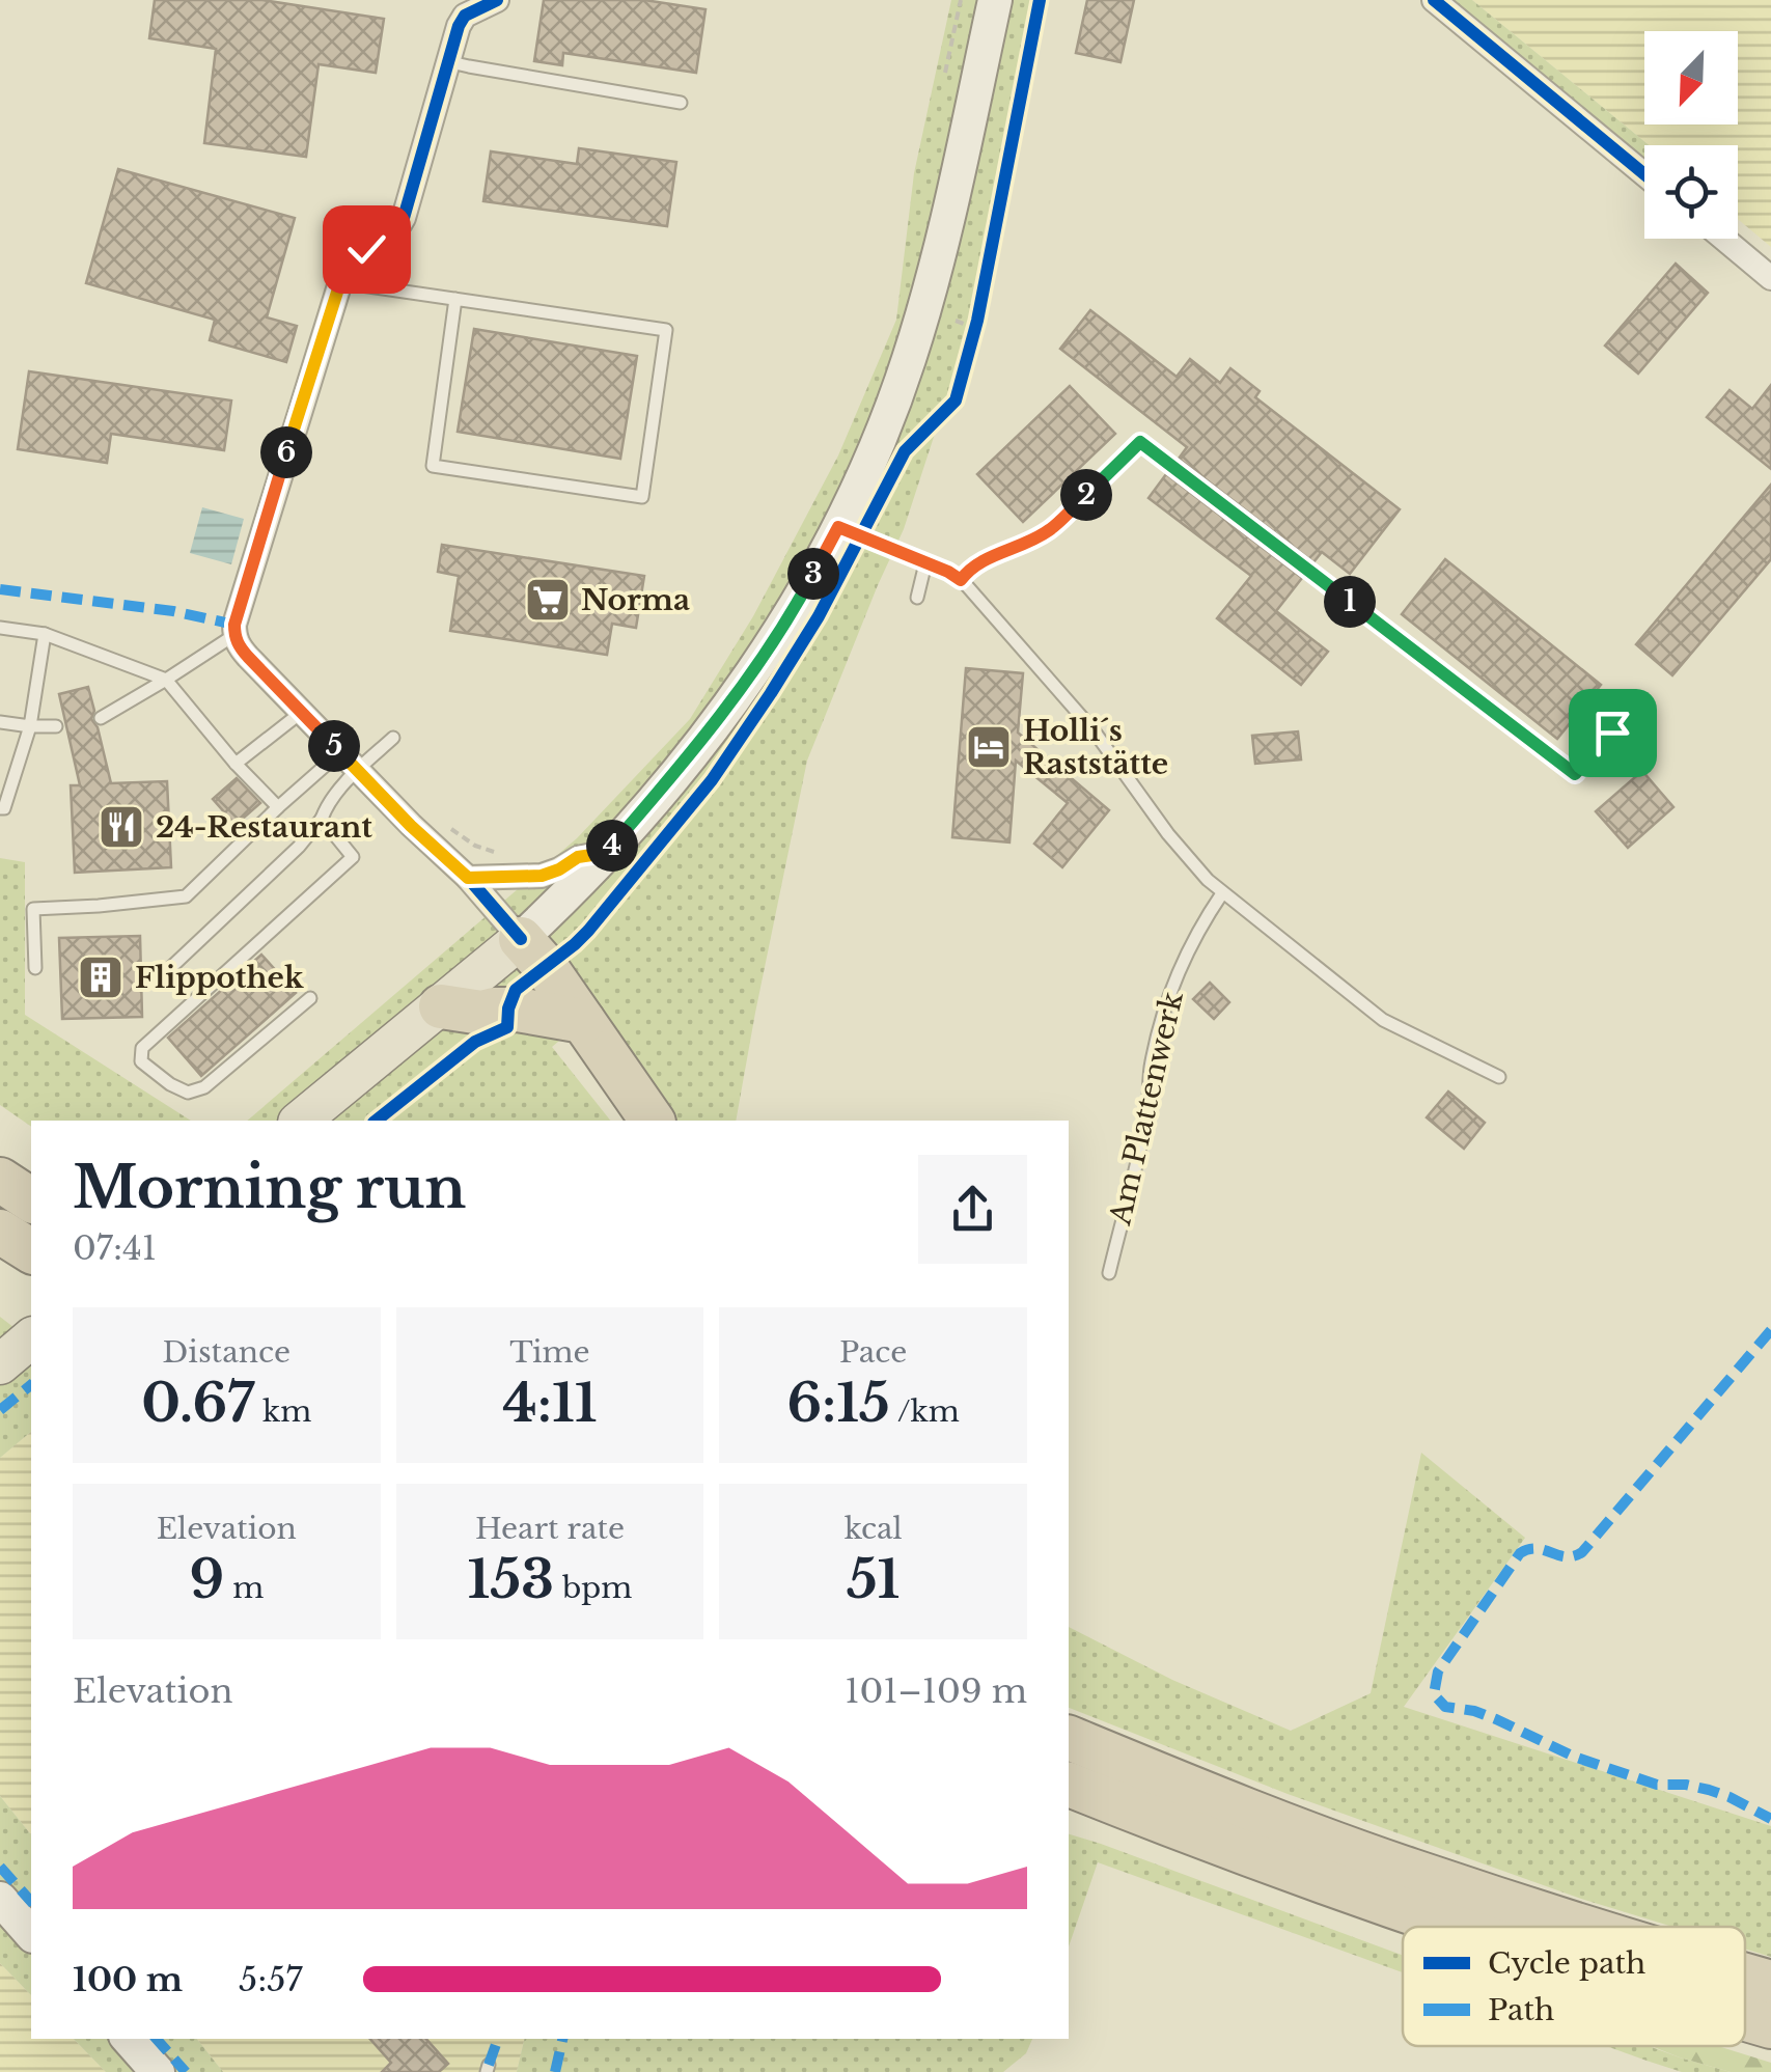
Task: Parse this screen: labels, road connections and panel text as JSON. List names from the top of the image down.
{
  "streets": {
    "lane": ["Am Plattenwerk"]
  },
  "places": {
    "supermarket": ["Norma"],
    "hotel": ["Holli´s Raststätte"],
    "restaurant": ["24-Restaurant"],
    "building": ["Flippothek"]
  },
  "legend": ["Cycle path", "Path"],
  "north": "bottom left",
  "page": {
    "pins": [
      "6",
      "2",
      "3",
      "1",
      "5",
      "4"
    ],
    "heading": ["Morning run", "07:41"],
    "stats": [
      ["Distance", "0.67 km"],
      ["Time", "4:11"],
      ["Pace", "6:15 /km"],
      ["Elevation", "9 m"],
      ["Heart rate", "153 bpm"],
      ["kcal", "51"]
    ],
    "chart": ["Elevation", "101–109 m"],
    "list": [
      {
        "name": "100 m",
        "note": "5:57"
      }
    ]
  }
}
